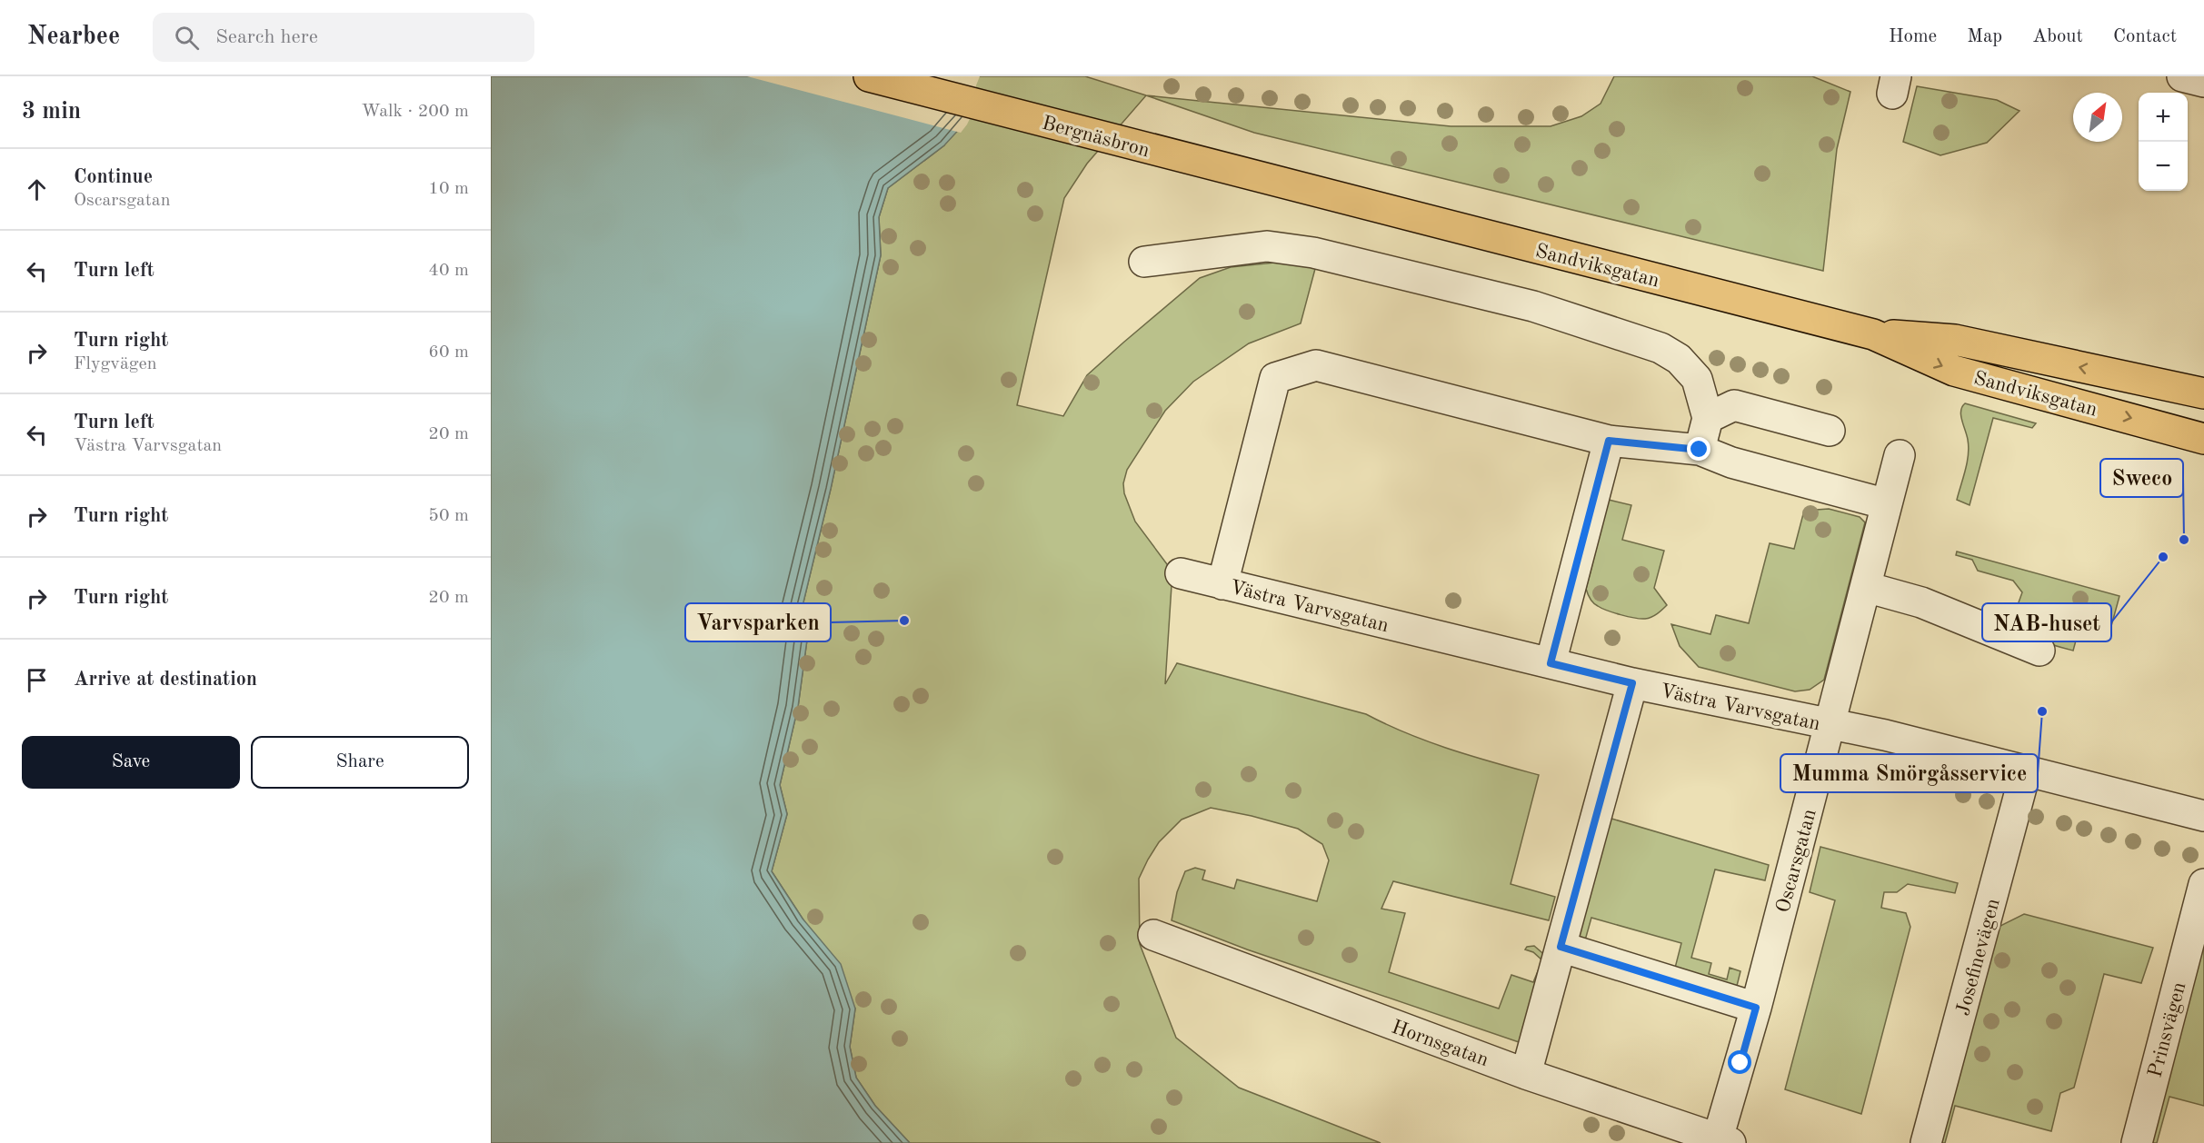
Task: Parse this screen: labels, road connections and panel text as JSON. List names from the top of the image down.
{
  "streets": {
    "main road": ["Bergnäsbron", "Sandviksgatan"],
    "street": [
      "Västra Varvsgatan",
      "Oscarsgatan",
      "Josefinevägen",
      "Prinsvägen",
      "Hornsgatan"
    ]
  },
  "crossings": [
    ["Bergnäsbron", "Sandviksgatan"],
    ["Västra Varvsgatan", "Oscarsgatan"],
    ["Västra Varvsgatan", "Josefinevägen"],
    ["Oscarsgatan", "Hornsgatan"]
  ],
  "places": [
    "Sweco",
    "NAB-huset",
    "Varvsparken",
    "Mumma Smörgåsservice"
  ],
  "north": "top right",
  "page": {
    "header": "Nearbee",
    "search": "Search here",
    "nav": [
      "Home",
      "Map",
      "About",
      "Contact"
    ],
    "heading": ["3 min", "Walk · 200 m"],
    "map_buttons": ["+", "−"],
    "list": [
      ["Continue", "Oscarsgatan", "10 m"],
      ["Turn left", "40 m"],
      ["Turn right", "Flygvägen", "60 m"],
      ["Turn left", "Västra Varvsgatan", "20 m"],
      ["Turn right", "50 m"],
      ["Turn right", "20 m"],
      "Arrive at destination"
    ],
    "buttons": ["Save", "Share"]
  }
}
